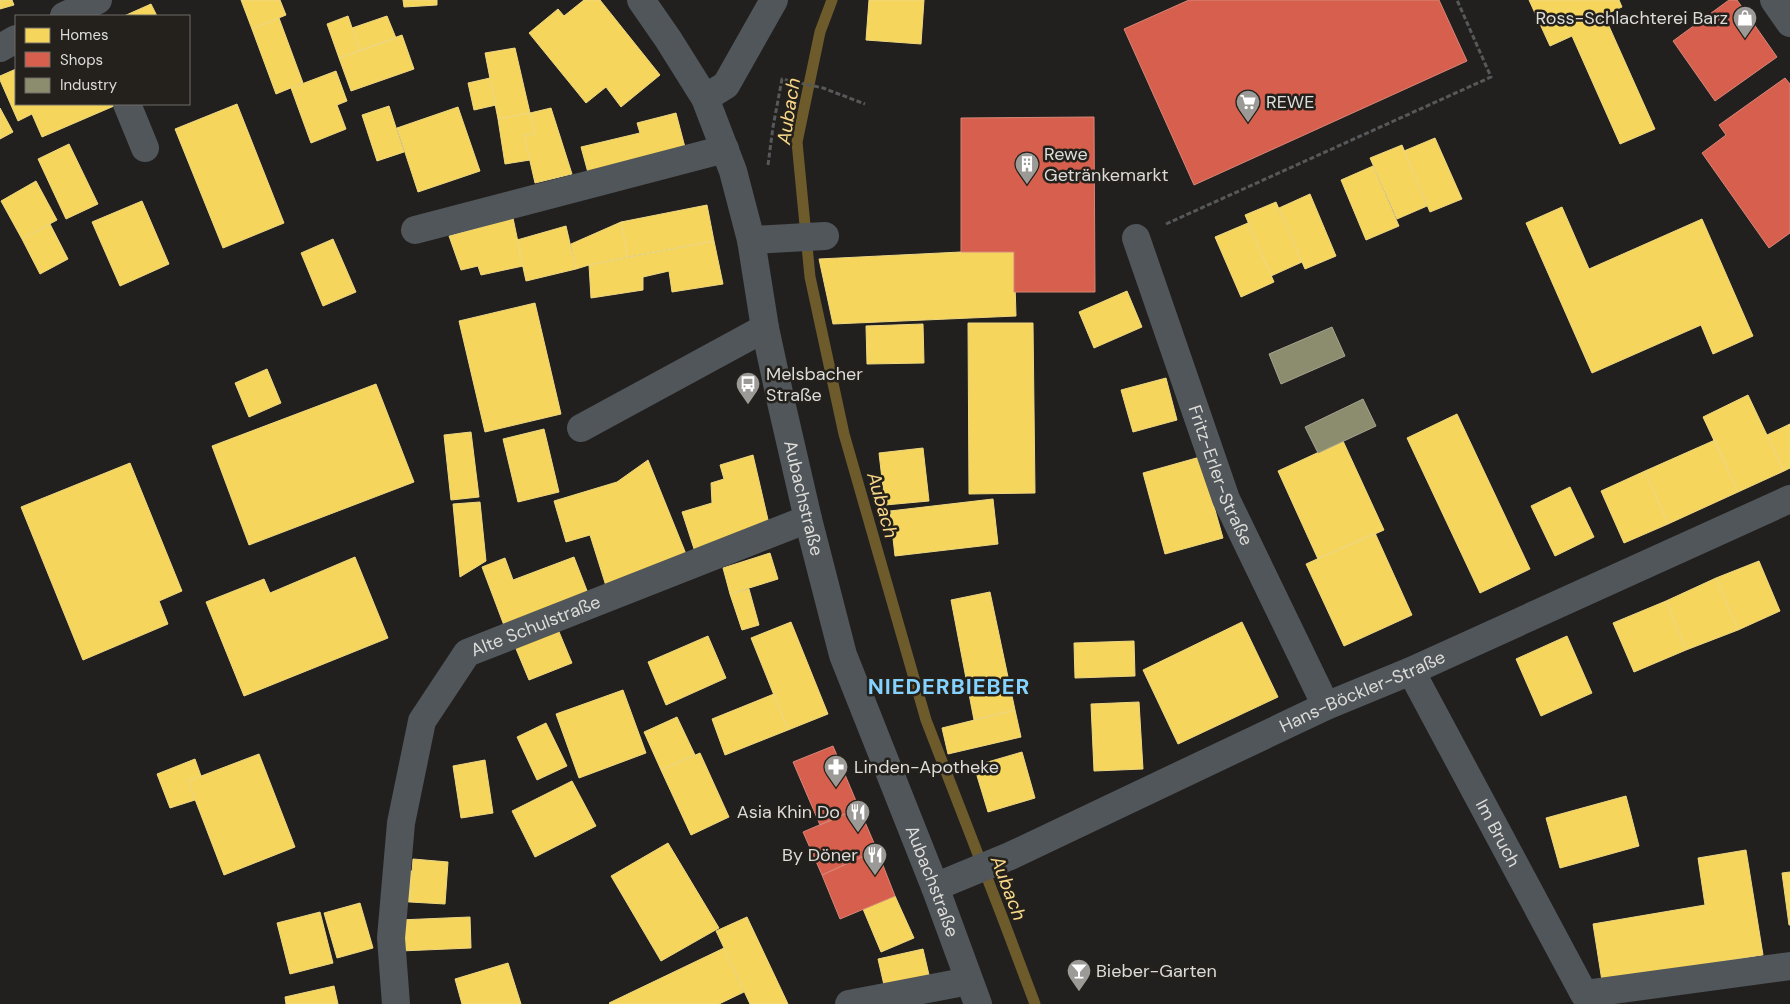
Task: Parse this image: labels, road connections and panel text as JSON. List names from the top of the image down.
{
  "streets": {
    "street": [
      "Fritz-Erler-Straße",
      "Aubachstraße",
      "Alte Schulstraße",
      "Hans-Böckler-Straße",
      "Im Bruch"
    ]
  },
  "crossings": [
    ["Fritz-Erler-Straße", "Hans-Böckler-Straße"],
    ["Aubachstraße", "Alte Schulstraße"],
    ["Aubachstraße", "Hans-Böckler-Straße"],
    ["Hans-Böckler-Straße", "Im Bruch"]
  ],
  "districts": ["NIEDERBIEBER"],
  "water": ["Aubach"],
  "places": {
    "shop": ["Ross-Schlachterei Barz"],
    "supermarket": ["REWE"],
    "building": ["Rewe Getränkemarkt"],
    "bus stop": ["Melsbacher Straße"],
    "pharmacy": ["Linden-Apotheke"],
    "restaurant": ["Asia Khin Do", "By Döner"],
    "bar": ["Bieber-Garten"]
  },
  "legend": ["Homes", "Shops", "Industry"]
}
